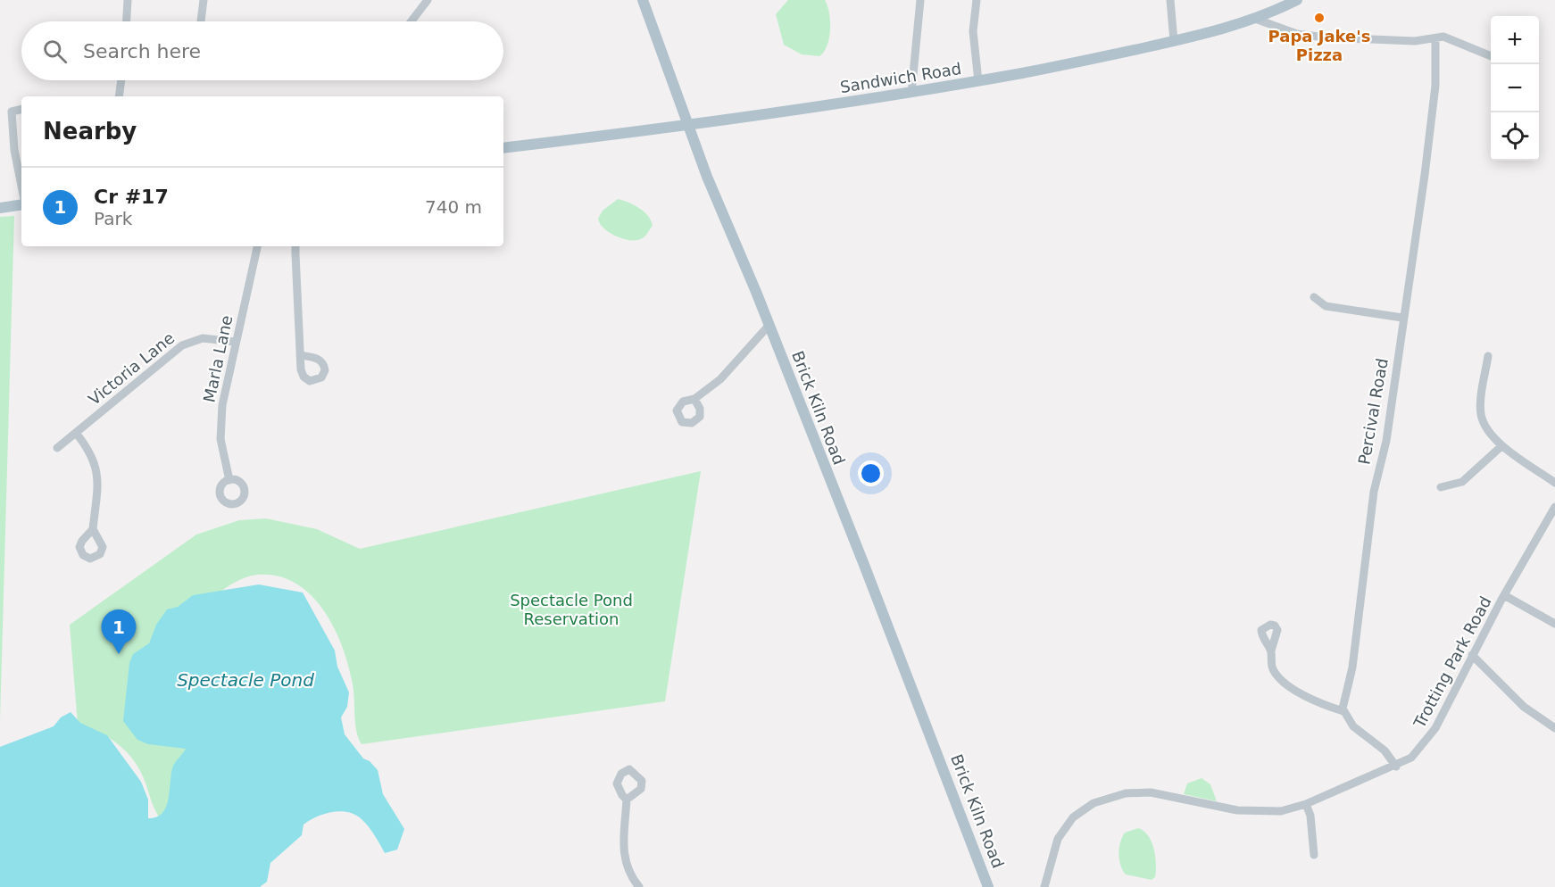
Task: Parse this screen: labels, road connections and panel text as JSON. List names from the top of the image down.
{
  "streets": {
    "main road": ["Sandwich Road", "Brick Kiln Road"],
    "street": [
      "Marla Lane",
      "Victoria Lane",
      "Percival Road",
      "Trotting Park Road"
    ]
  },
  "crossings": [
    ["Sandwich Road", "Brick Kiln Road"],
    ["Marla Lane", "Victoria Lane"]
  ],
  "water": ["Spectacle Pond"],
  "parks": ["Spectacle Pond Reservation"],
  "places": ["Papa Jake's Pizza"],
  "page": {
    "map_buttons": ["+", "−"],
    "search": "Search here",
    "heading": "Nearby",
    "list": [
      {
        "mark": "1",
        "name": "Cr #17",
        "note": "Park",
        "value": "740 m"
      }
    ],
    "pins": "1"
  }
}
